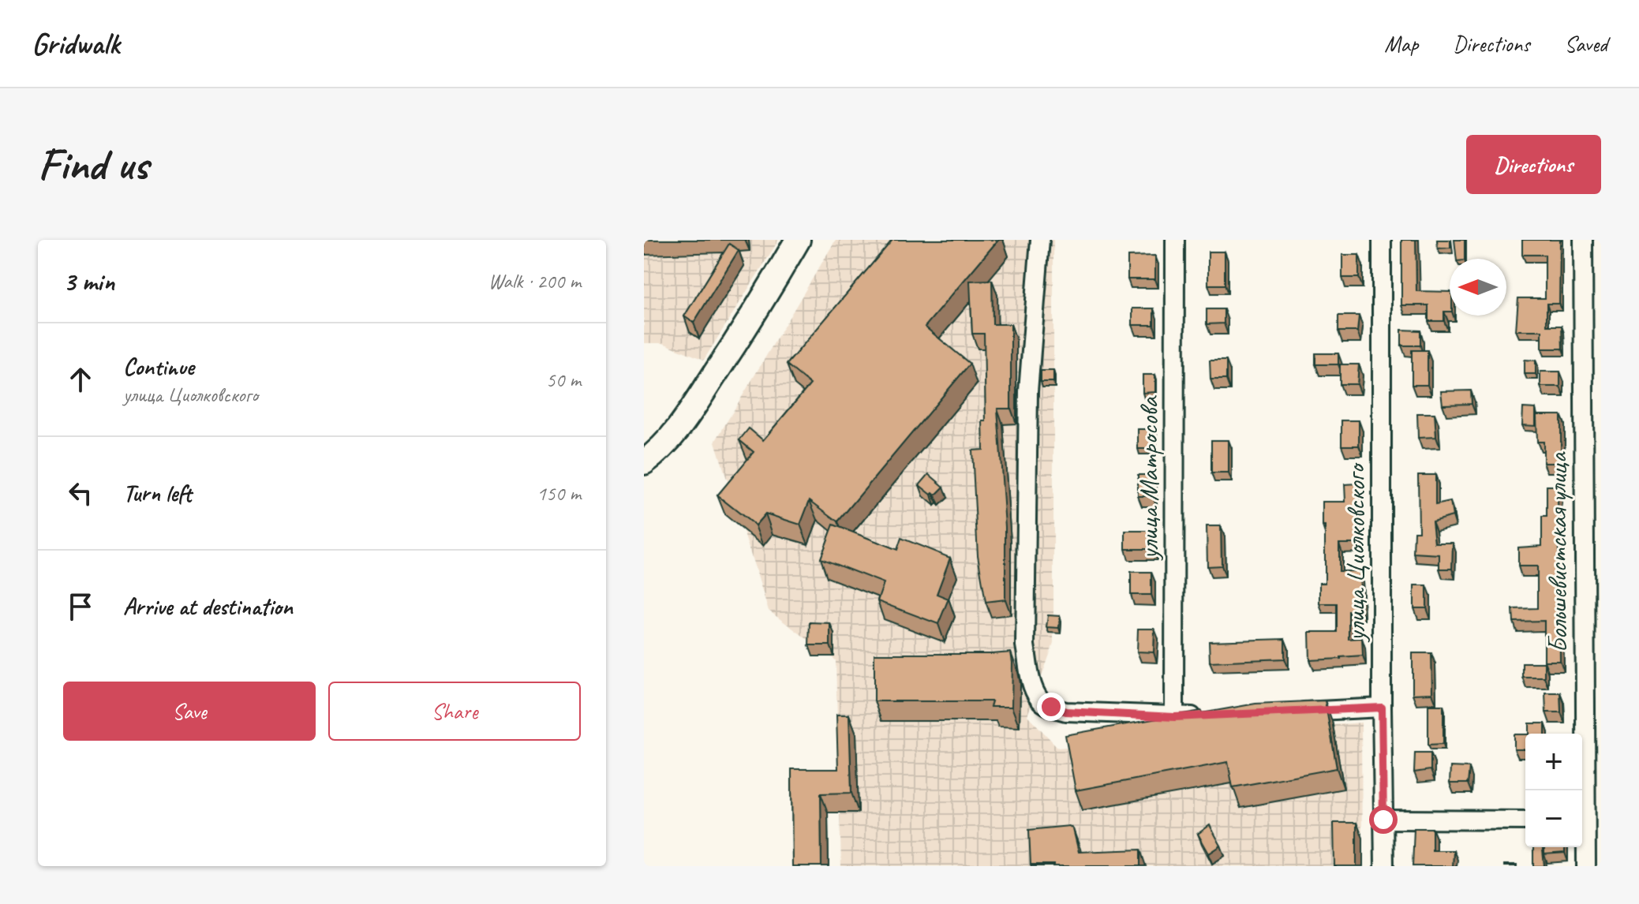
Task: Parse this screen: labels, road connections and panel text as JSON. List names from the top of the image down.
{
  "streets": {
    "street": ["улица Матросова", "улица Циолковского", "Большевистская улица"]
  },
  "north": "left",
  "page": {
    "header": "Gridwalk",
    "nav": ["Map", "Directions", "Saved"],
    "buttons": [
      "Directions",
      ["Save", "Share"]
    ],
    "title": "Find us",
    "heading": ["3 min", "Walk · 200 m"],
    "list": [
      ["Continue", "улица Циолковского", "50 m"],
      ["Turn left", "150 m"],
      "Arrive at destination"
    ],
    "map_buttons": ["+", "−"]
  }
}
